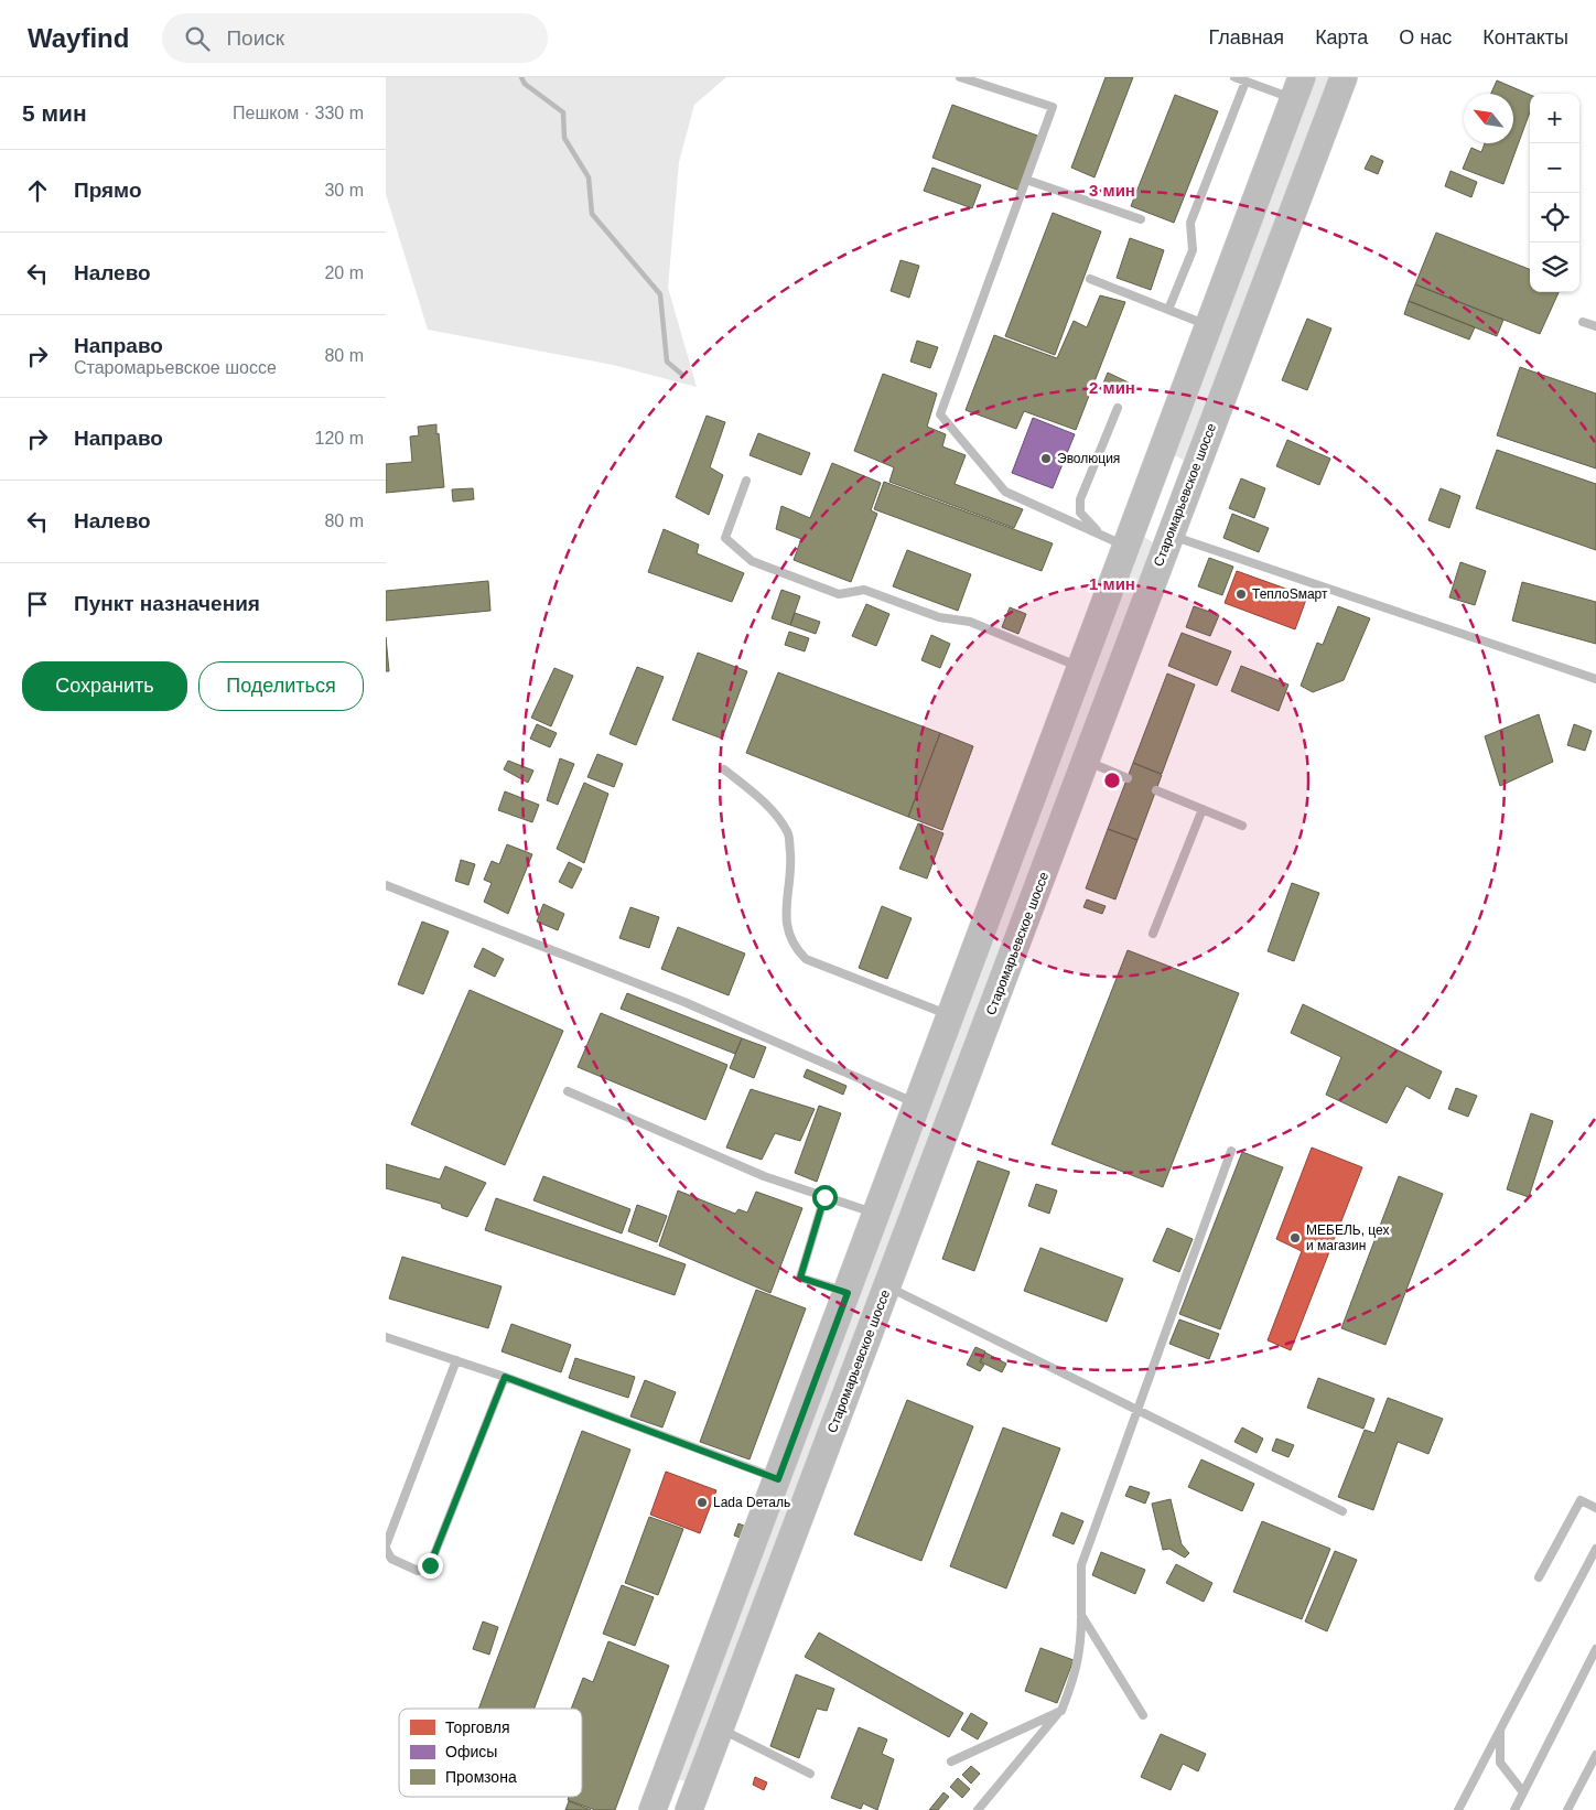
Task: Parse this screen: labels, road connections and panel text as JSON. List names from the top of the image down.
{
  "streets": {
    "main road": ["Старомарьевское шоссе"]
  },
  "places": [
    "Эволюция",
    "ТеплоSмарт",
    "МЕБЕЛЬ, цех и магазин",
    "Lada Dеталь"
  ],
  "legend": ["Торговля", "Офисы", "Промзона"],
  "north": "top left",
  "page": {
    "header": "Wayfind",
    "search": "Поиск",
    "nav": [
      "Главная",
      "Карта",
      "О нас",
      "Контакты"
    ],
    "heading": ["5 мин", "Пешком · 330 m"],
    "map_buttons": ["+", "−"],
    "list": [
      ["Прямо", "30 m"],
      ["Налево", "20 m"],
      ["Направо", "Старомарьевское шоссе", "80 m"],
      ["Направо", "120 m"],
      ["Налево", "80 m"],
      "Пункт назначения"
    ],
    "buttons": ["Сохранить", "Поделиться"]
  },
  "rings": ["3 мин", "2 мин", "1 мин"]
}
